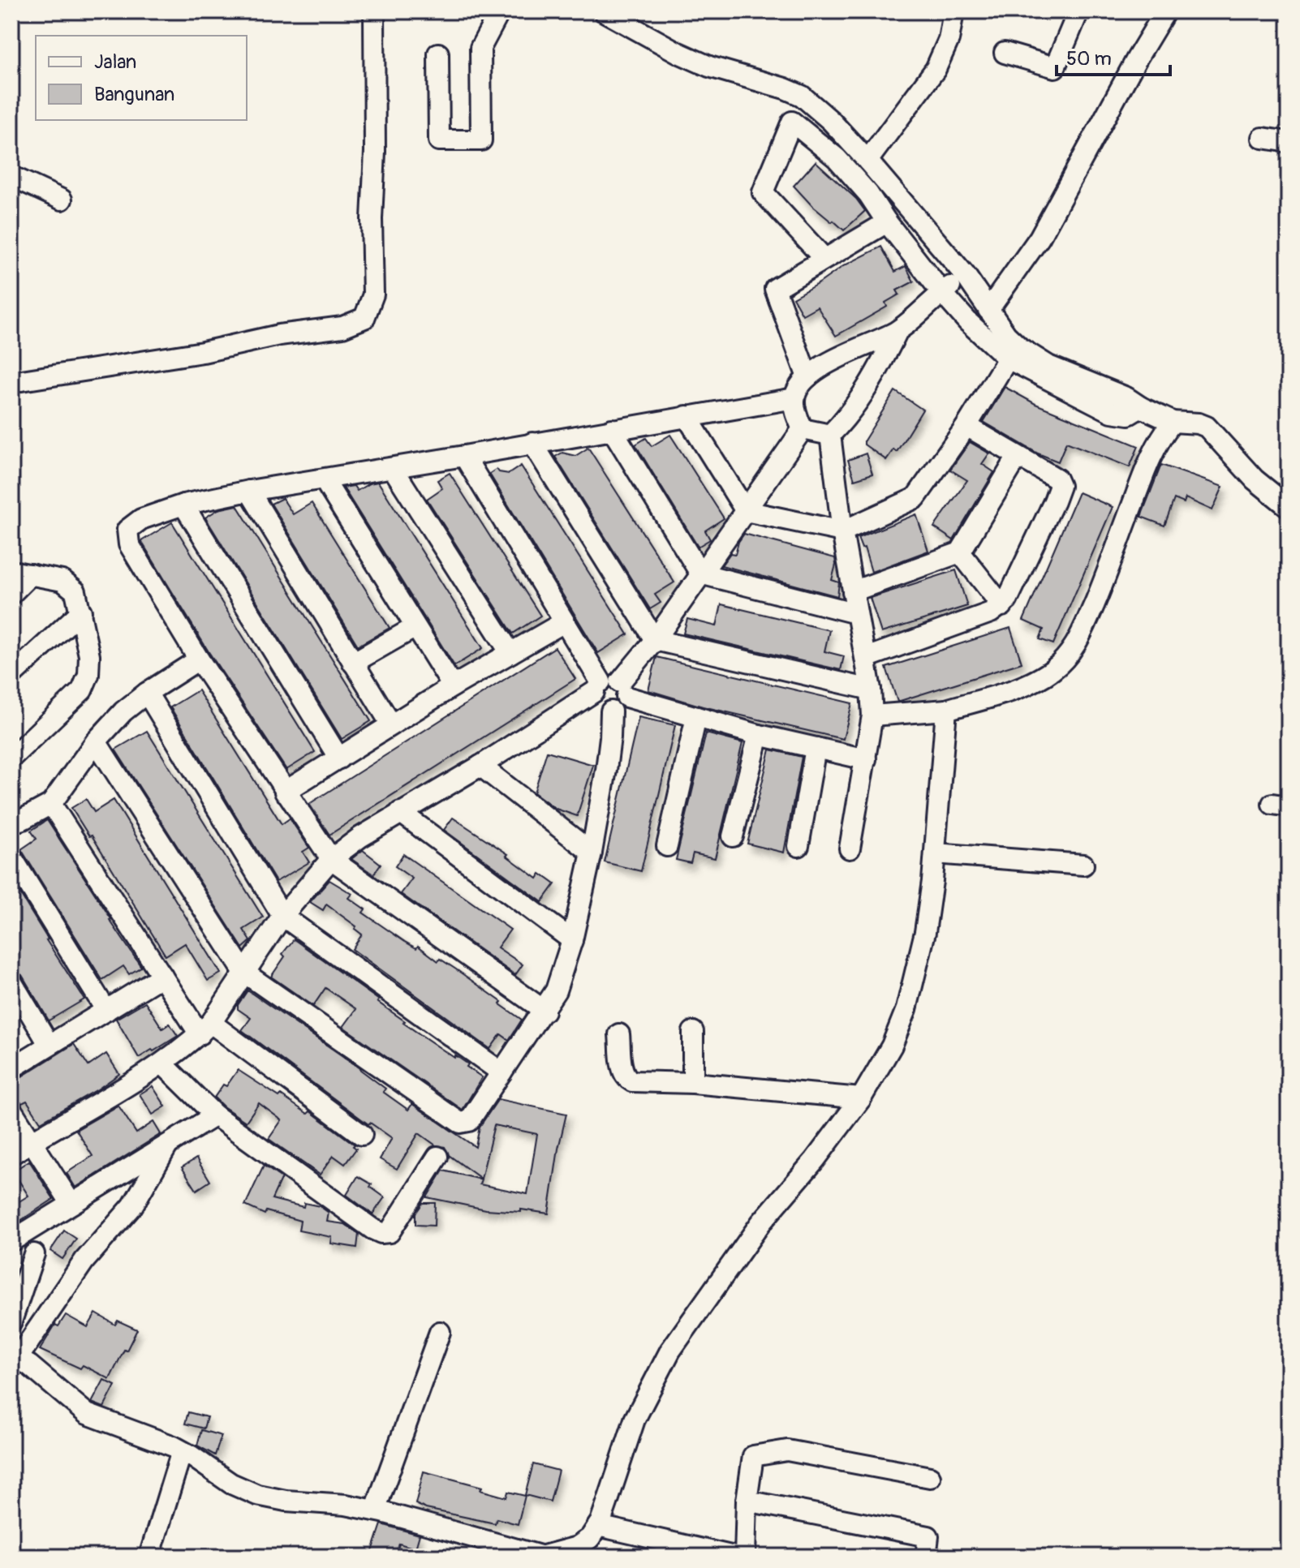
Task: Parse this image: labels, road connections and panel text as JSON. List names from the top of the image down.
{
  "legend": ["Jalan", "Bangunan"],
  "scale_bar": "50 m"
}
